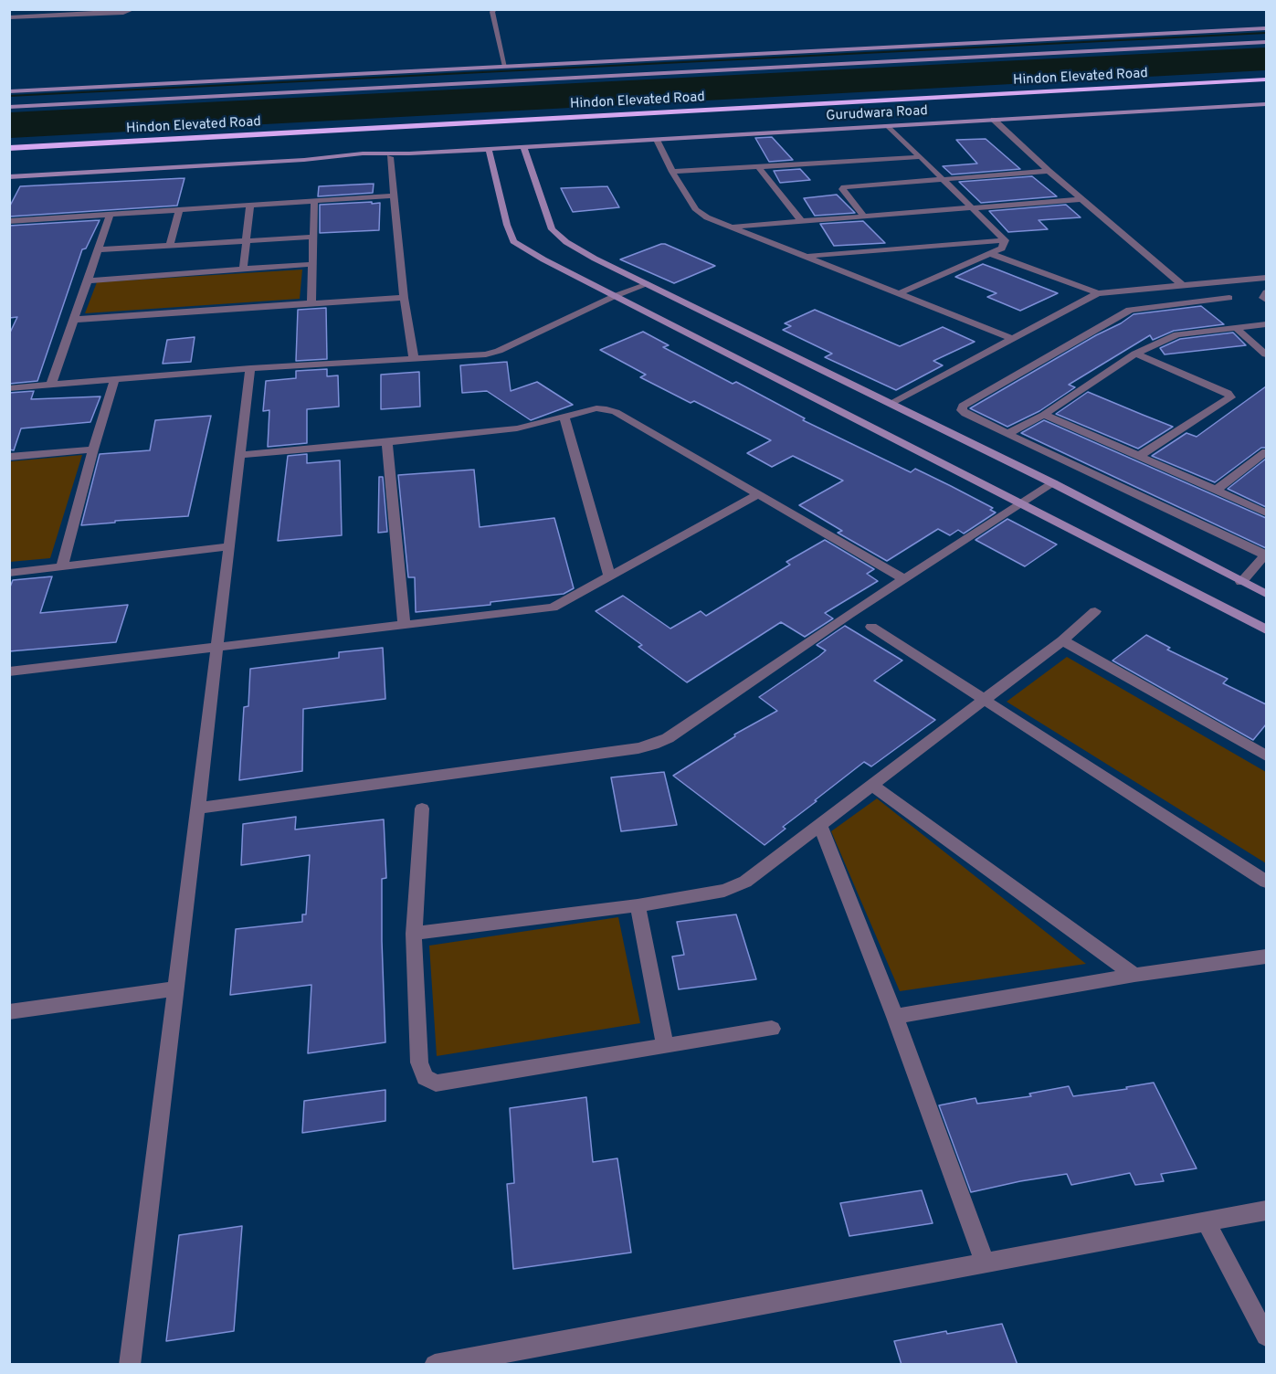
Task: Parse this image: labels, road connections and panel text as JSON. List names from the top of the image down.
{
  "streets": {
    "highway": ["Hindon Elevated Road"],
    "street": ["Gurudwara Road"]
  }
}
